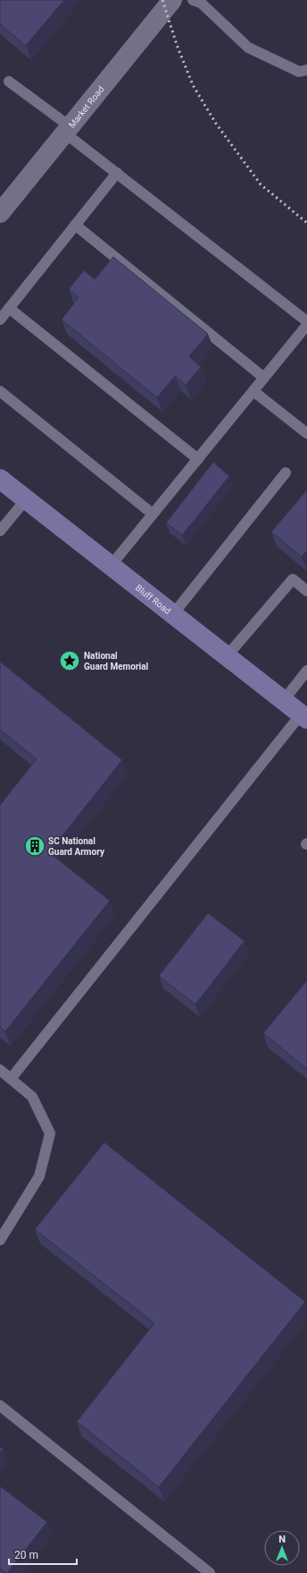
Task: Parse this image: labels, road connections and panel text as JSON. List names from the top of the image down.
{
  "streets": {
    "main road": ["Bluff Road"],
    "street": ["Market Road"]
  },
  "places": {
    "place": ["National Guard Memorial"],
    "building": ["SC National Guard Armory"]
  },
  "scale_bar": "20 m",
  "north": "top"
}
